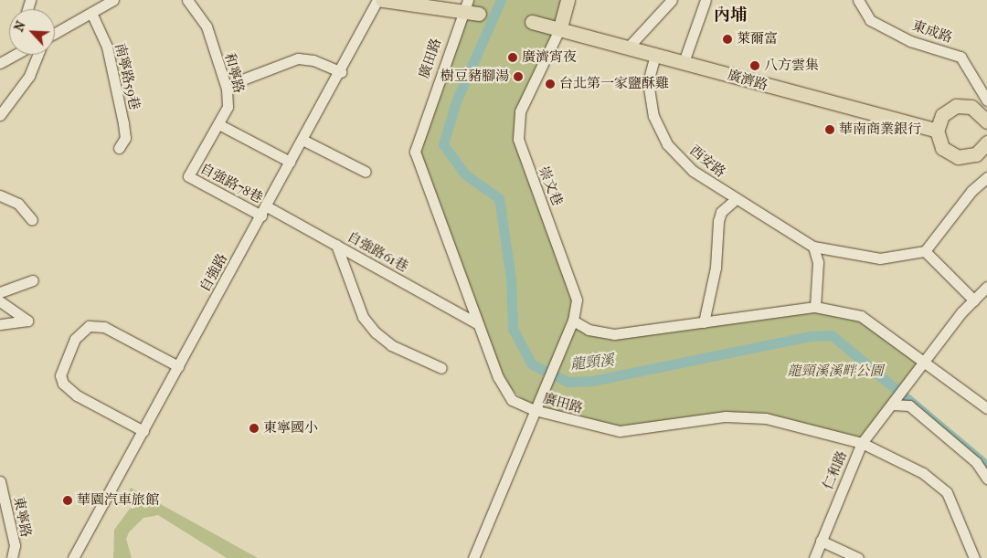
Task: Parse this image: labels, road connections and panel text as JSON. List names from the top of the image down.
{
  "streets": {
    "main road": ["廣濟路"],
    "street": [
      "東成路",
      "廣田路",
      "和寧路",
      "南寧路59巷",
      "西安路",
      "自強路78巷",
      "崇文巷",
      "自強路61巷",
      "自強路",
      "仁和路",
      "東寧路"
    ]
  },
  "crossings": [
    ["廣田路", "崇文巷"],
    ["廣田路", "自強路61巷"],
    ["廣田路", "仁和路"],
    ["和寧路", "自強路78巷"],
    ["廣濟路", "西安路"],
    ["廣濟路", "崇文巷"],
    ["自強路78巷", "自強路61巷"],
    ["自強路78巷", "自強路"],
    ["自強路61巷", "自強路"]
  ],
  "districts": ["內埔"],
  "water": ["龍頸溪"],
  "parks": ["龍頸溪溪畔公園"],
  "places": [
    "萊爾富",
    "廣濟宵夜",
    "八方雲集",
    "樹豆豬腳湯",
    "台北第一家鹽酥雞",
    "華南商業銀行",
    "東寧國小",
    "華園汽車旅館"
  ],
  "north": "top left"
}
